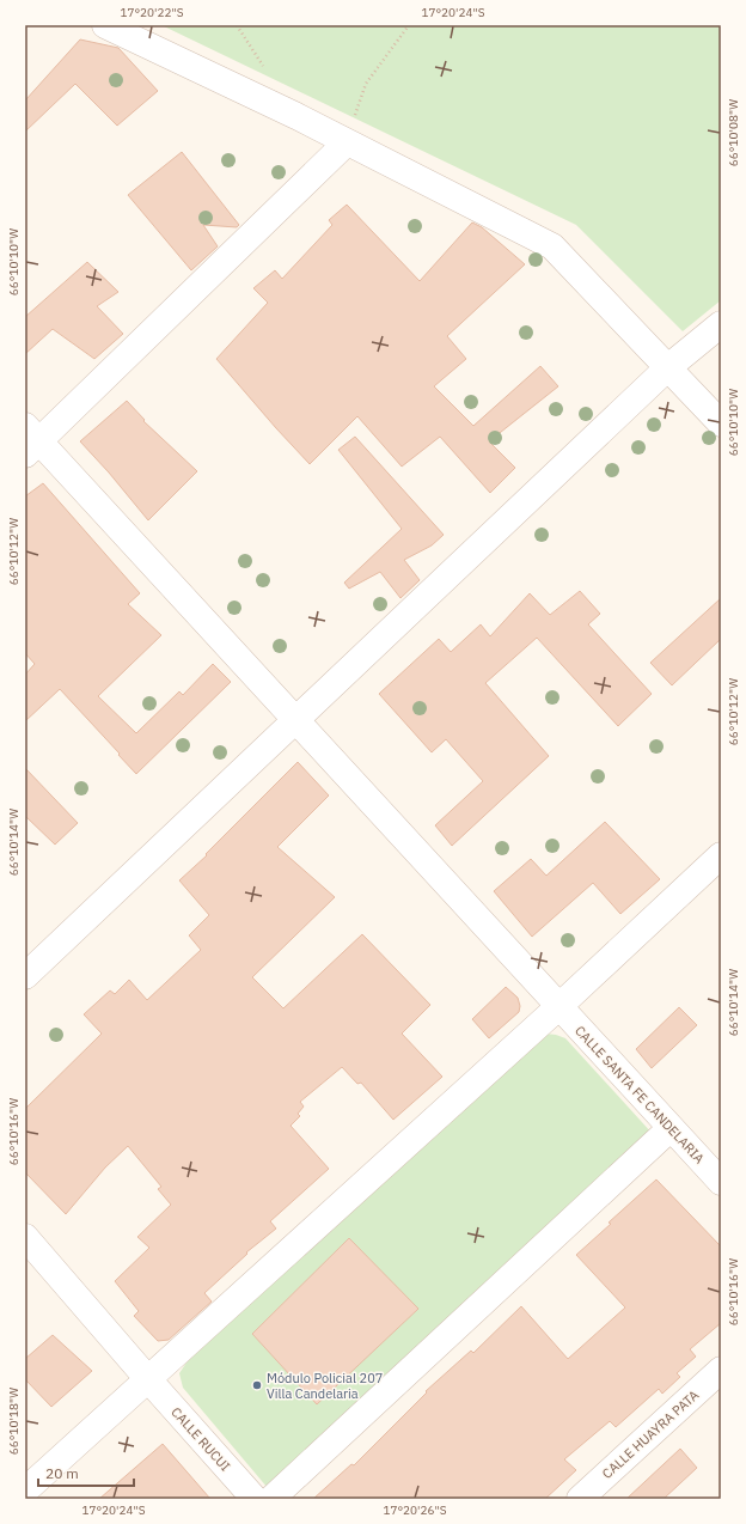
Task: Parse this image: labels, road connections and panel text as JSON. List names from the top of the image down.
{
  "streets": {
    "street": ["CALLE SANTA FE CANDELARIA", "CALLE HUAYRA PATA", "CALLE RUCUI"]
  },
  "places": ["Módulo Policial 207 Villa Candelaria"],
  "scale_bar": "20 m",
  "coordinates": [
    "17°20'22\"S",
    "17°20'24\"S",
    "66°10'08\"W",
    "66°10'10\"W",
    "66°10'12\"W",
    "66°10'14\"W",
    "66°10'16\"W",
    "66°10'18\"W",
    "17°20'26\"S"
  ]
}
